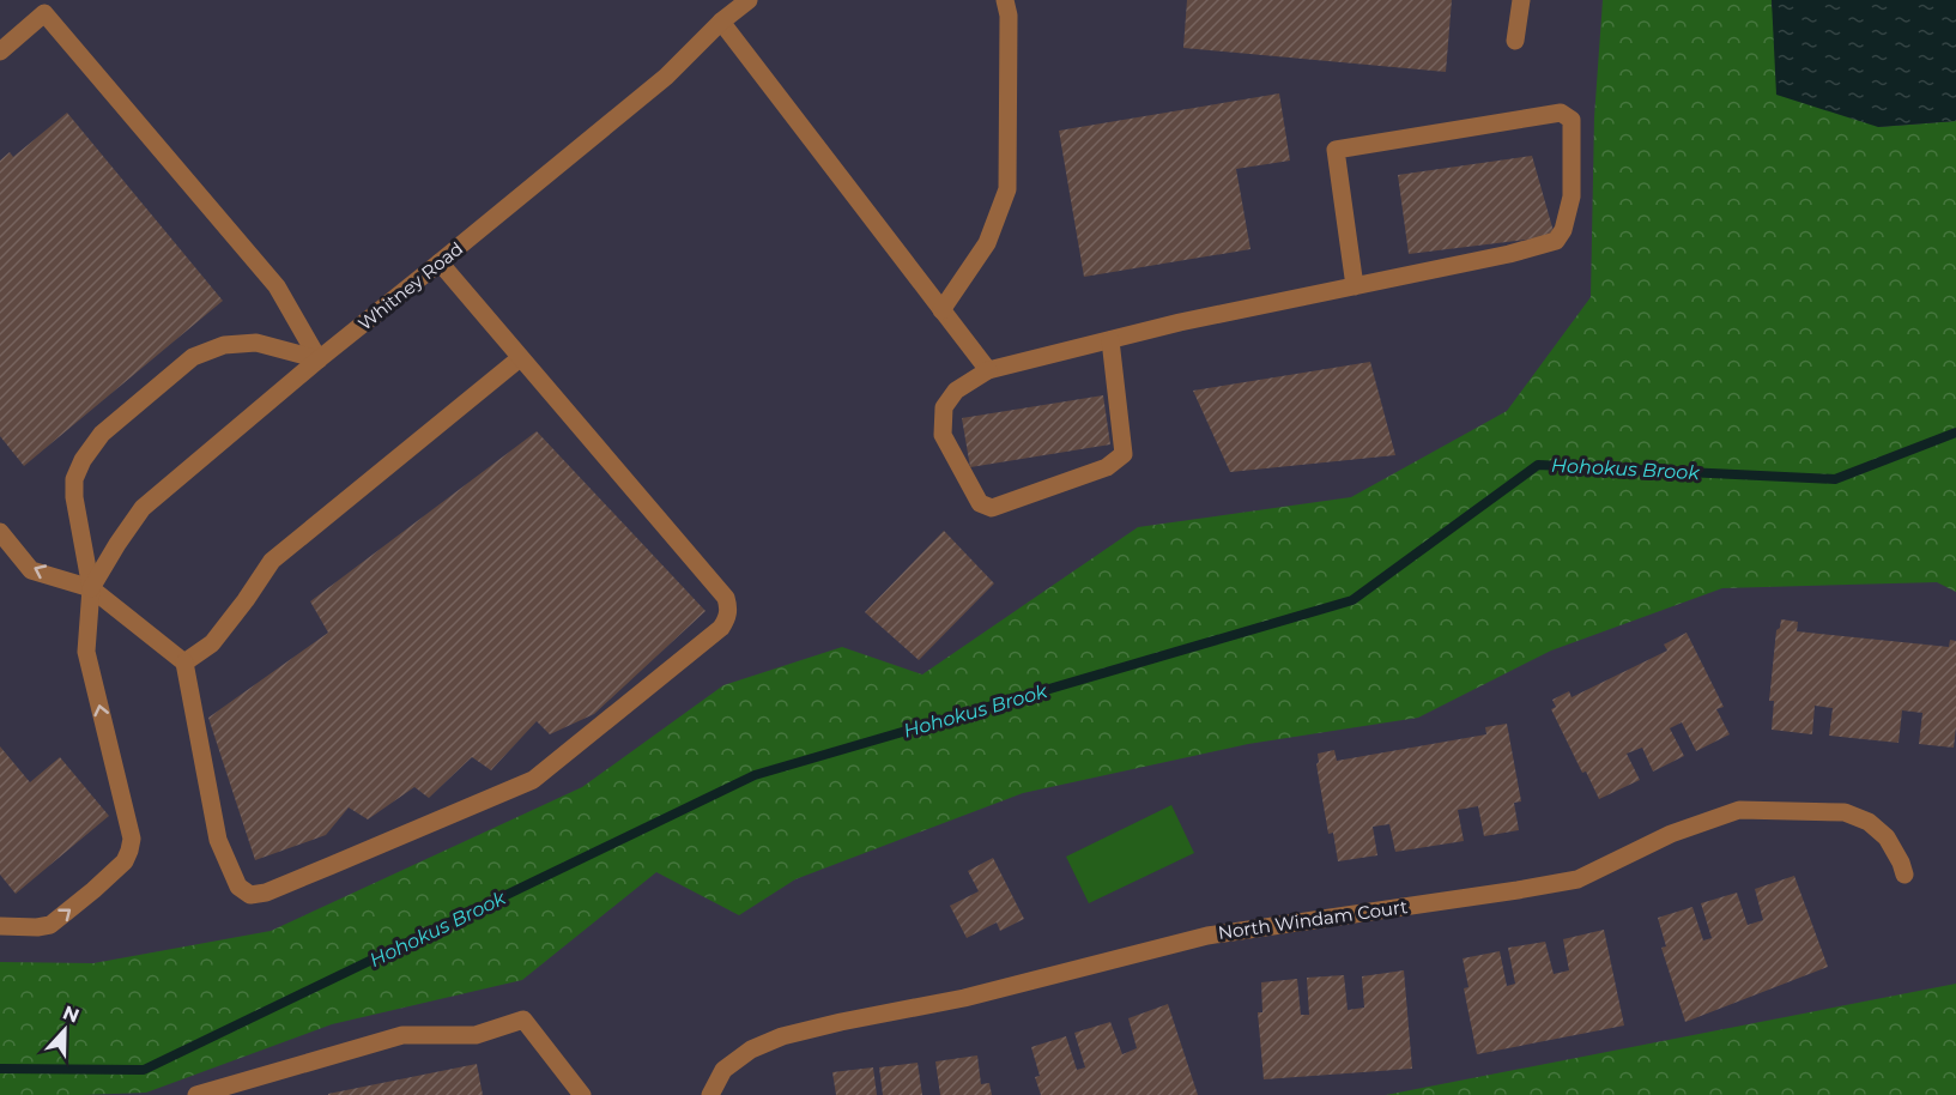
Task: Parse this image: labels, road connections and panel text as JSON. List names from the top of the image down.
{
  "streets": {
    "street": ["Whitney Road", "North Windam Court"]
  },
  "water": ["Hohokus Brook"],
  "north": "top"
}
